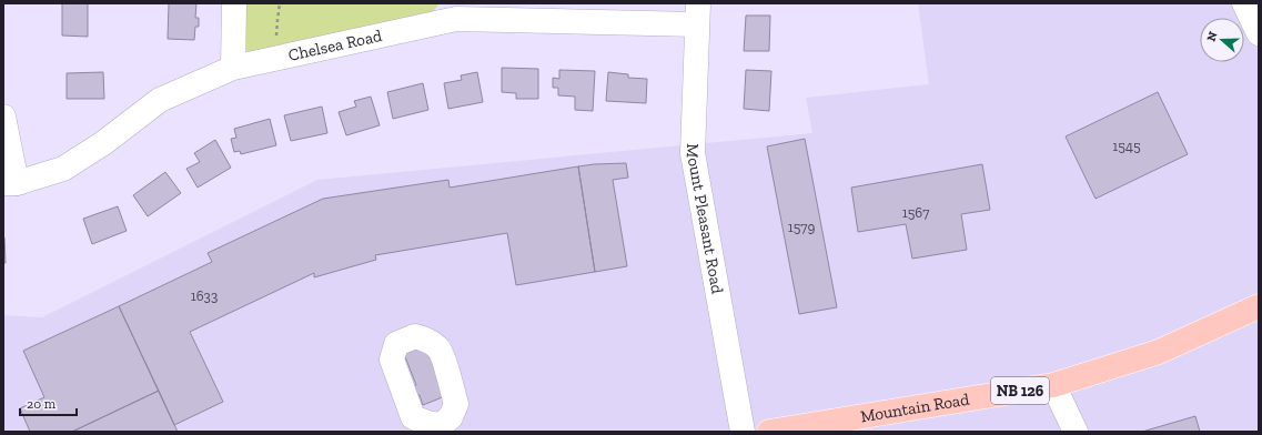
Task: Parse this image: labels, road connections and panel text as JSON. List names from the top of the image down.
{
  "streets": {
    "main road": ["NB 126", "Mountain Road"],
    "street": ["Chelsea Road", "Mount Pleasant Road"]
  },
  "crossings": [
    ["Chelsea Road", "Mount Pleasant Road"]
  ],
  "house_numbers": [
    "1545",
    "1567",
    "1579",
    "1633"
  ],
  "scale_bar": "20 m",
  "north": "left"
}
